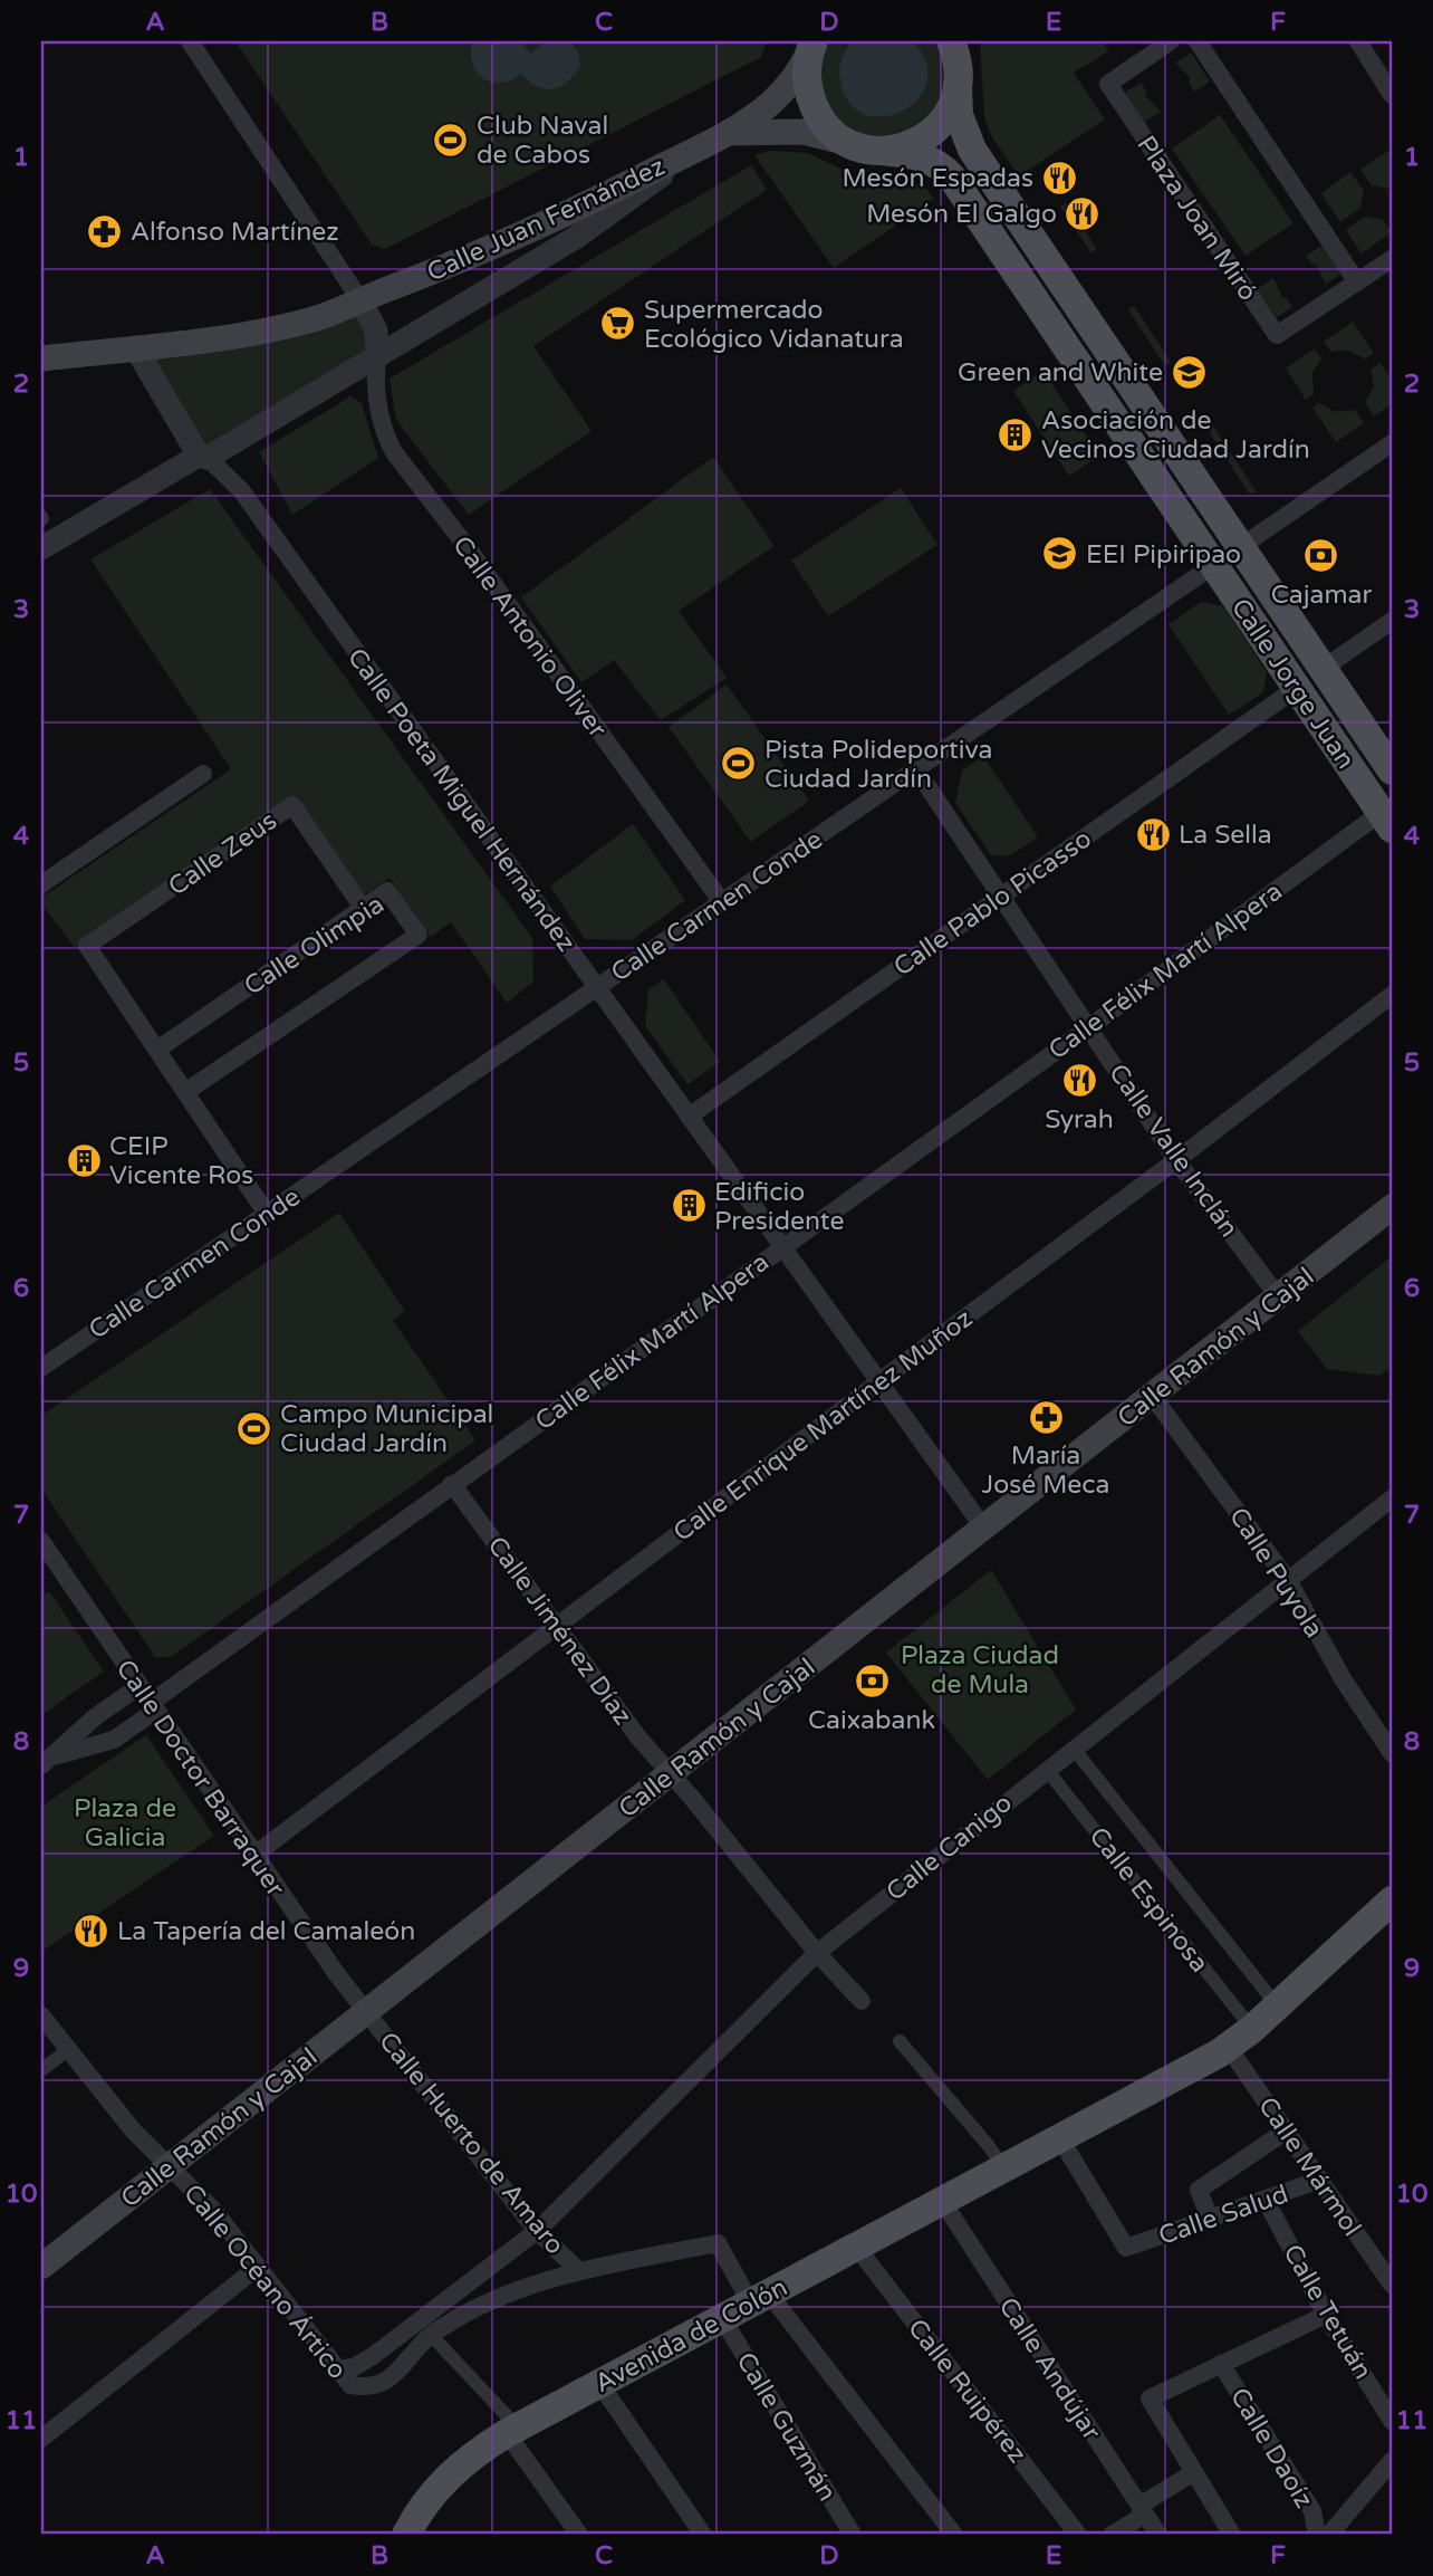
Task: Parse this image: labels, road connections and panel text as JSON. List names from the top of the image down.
{
  "streets": {
    "main road": [
      "Calle Juan Fernández",
      "Calle Jorge Juan",
      "Calle Ramón y Cajal",
      "Avenida de Colón"
    ],
    "street": [
      "Plaza Joan Miró",
      "Calle Antonio Oliver",
      "Calle Poeta Miguel Hernández",
      "Calle Zeus",
      "Calle Pablo Picasso",
      "Calle Carmen Conde",
      "Calle Olimpia",
      "Calle Félix Martí Alpera",
      "Calle Valle Inclán",
      "Calle Enrique Martínez Muñoz",
      "Calle Puyola",
      "Calle Jiménez Díaz",
      "Calle Doctor Barraquer",
      "Calle Canigo",
      "Calle Espinosa",
      "Calle Huerto de Amaro",
      "Calle Mármol",
      "Calle Salud",
      "Calle Océano Ártico",
      "Calle Tetuán",
      "Calle Andújar",
      "Calle Ruipérez",
      "Calle Guzmán",
      "Calle Daoíz"
    ]
  },
  "crossings": [
    ["Calle Juan Fernández", "Calle Jorge Juan"],
    ["Calle Antonio Oliver", "Calle Carmen Conde"],
    ["Calle Jorge Juan", "Calle Pablo Picasso"],
    ["Calle Jorge Juan", "Calle Carmen Conde"],
    ["Calle Jorge Juan", "Calle Félix Martí Alpera"],
    ["Calle Poeta Miguel Hernández", "Calle Pablo Picasso"],
    ["Calle Poeta Miguel Hernández", "Calle Carmen Conde"],
    ["Calle Poeta Miguel Hernández", "Calle Félix Martí Alpera"],
    ["Calle Poeta Miguel Hernández", "Calle Ramón y Cajal"],
    ["Calle Poeta Miguel Hernández", "Calle Enrique Martínez Muñoz"],
    ["Calle Zeus", "Calle Olimpia"],
    ["Calle Pablo Picasso", "Calle Valle Inclán"],
    ["Calle Carmen Conde", "Calle Valle Inclán"],
    ["Calle Félix Martí Alpera", "Calle Valle Inclán"],
    ["Calle Félix Martí Alpera", "Calle Jiménez Díaz"],
    ["Calle Félix Martí Alpera", "Calle Doctor Barraquer"],
    ["Calle Valle Inclán", "Calle Ramón y Cajal"],
    ["Calle Valle Inclán", "Calle Enrique Martínez Muñoz"],
    ["Calle Ramón y Cajal", "Calle Puyola"],
    ["Calle Ramón y Cajal", "Calle Jiménez Díaz"],
    ["Calle Ramón y Cajal", "Calle Doctor Barraquer"],
    ["Calle Ramón y Cajal", "Calle Huerto de Amaro"],
    ["Calle Ramón y Cajal", "Calle Océano Ártico"],
    ["Calle Enrique Martínez Muñoz", "Calle Jiménez Díaz"],
    ["Calle Enrique Martínez Muñoz", "Calle Doctor Barraquer"],
    ["Calle Puyola", "Calle Canigo"],
    ["Calle Jiménez Díaz", "Calle Canigo"],
    ["Calle Doctor Barraquer", "Calle Huerto de Amaro"],
    ["Calle Canigo", "Calle Espinosa"],
    ["Calle Canigo", "Calle Huerto de Amaro"],
    ["Calle Canigo", "Calle Océano Ártico"],
    ["Calle Espinosa", "Avenida de Colón"],
    ["Calle Huerto de Amaro", "Calle Océano Ártico"],
    ["Calle Huerto de Amaro", "Avenida de Colón"],
    ["Calle Mármol", "Calle Salud"],
    ["Calle Mármol", "Avenida de Colón"],
    ["Calle Salud", "Calle Tetuán"],
    ["Calle Salud", "Avenida de Colón"],
    ["Avenida de Colón", "Calle Andújar"],
    ["Avenida de Colón", "Calle Ruipérez"],
    ["Avenida de Colón", "Calle Guzmán"]
  ],
  "parks": ["Plaza Ciudad de Mula", "Plaza de Galicia"],
  "places": {
    "sports": ["Club Naval de Cabos", "Pista Polideportiva Ciudad Jardín", "Campo Municipal Ciudad Jardín"],
    "restaurant": [
      "Mesón Espadas",
      "Mesón El Galgo",
      "La Sella",
      "Syrah",
      "La Tapería del Camaleón"
    ],
    "pharmacy": ["Alfonso Martínez", "María José Meca"],
    "supermarket": ["Supermercado Ecológico Vidanatura"],
    "school or university": ["Green and White", "EEI Pipiripao"],
    "building": ["Asociación de Vecinos Ciudad Jardín", "CEIP Vicente Ros", "Edificio Presidente"],
    "bank": ["Cajamar", "Caixabank"]
  },
  "grid": {
    "columns": [
      "A",
      "B",
      "C",
      "D",
      "E",
      "F"
    ],
    "rows": [
      "1",
      "2",
      "3",
      "4",
      "5",
      "6",
      "7",
      "8",
      "9",
      "10",
      "11"
    ]
  }
}
